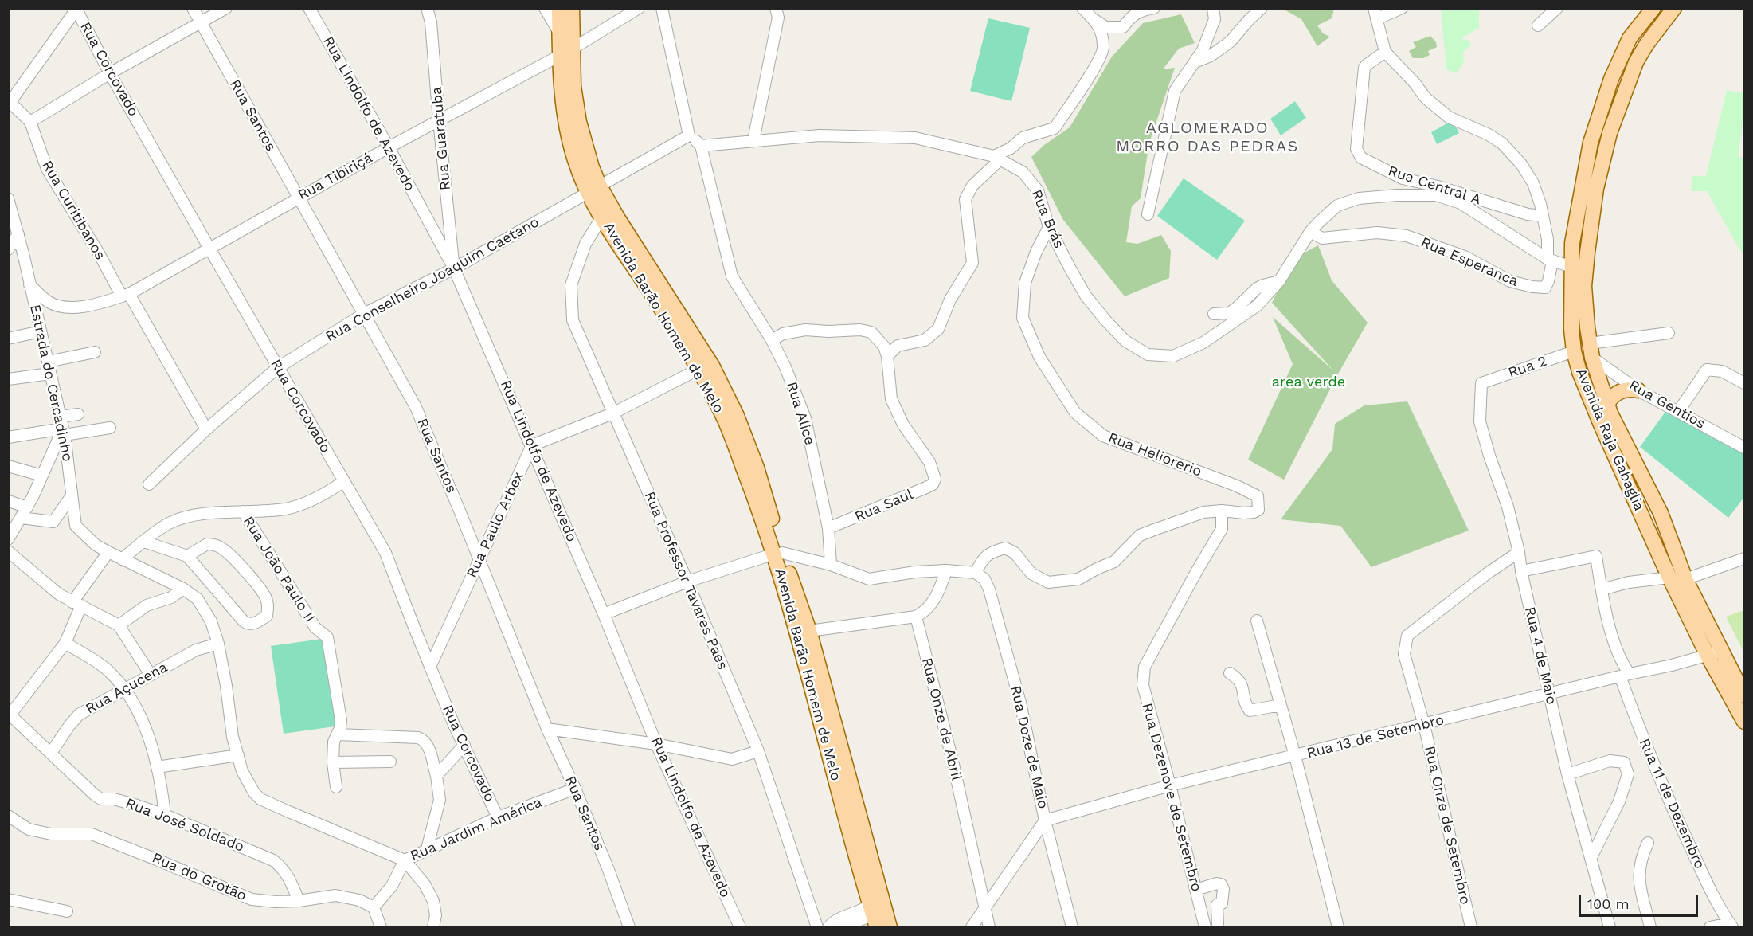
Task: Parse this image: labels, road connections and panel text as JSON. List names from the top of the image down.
{
  "streets": {
    "main road": ["Avenida Barão Homem de Melo", "Avenida Raja Gabaglia"],
    "street": [
      "Rua Corcovado",
      "Rua Lindolfo de Azevedo",
      "Rua Santos",
      "Rua Guaratuba",
      "Rua Tibiriçá",
      "Rua Central A",
      "Rua Curitibanos",
      "Rua Brás",
      "Rua Esperanca",
      "Rua Conselheiro Joaquim Caetano",
      "Rua 2",
      "Estrada do Cercadinho",
      "Rua Gentios",
      "Rua Alice",
      "Rua Heliorerio",
      "Rua Saul",
      "Rua Paulo Arbex",
      "Rua João Paulo II",
      "Rua Professor Tavares Paes",
      "Rua 4 de Maio",
      "Rua Açucena",
      "Rua Onze de Abril",
      "Rua 13 de Setembro",
      "Rua Doze de Maio",
      "Rua Dezenove de Setembro",
      "Rua 11 de Dezembro",
      "Rua José Soldado",
      "Rua Onze de Setembro",
      "Rua Jardim América",
      "Rua do Grotão"
    ]
  },
  "crossings": [
    ["Rua Corcovado", "Rua Tibiriçá"],
    ["Rua Corcovado", "Rua Conselheiro Joaquim Caetano"],
    ["Rua Corcovado", "Rua Paulo Arbex"],
    ["Rua Corcovado", "Rua Jardim América"],
    ["Rua Lindolfo de Azevedo", "Rua Guaratuba"],
    ["Rua Lindolfo de Azevedo", "Rua Tibiriçá"],
    ["Rua Lindolfo de Azevedo", "Rua Conselheiro Joaquim Caetano"],
    ["Rua Lindolfo de Azevedo", "Rua Paulo Arbex"],
    ["Rua Santos", "Rua Tibiriçá"],
    ["Rua Santos", "Rua Conselheiro Joaquim Caetano"],
    ["Rua Santos", "Rua Paulo Arbex"],
    ["Rua Santos", "Rua Jardim América"],
    ["Rua Guaratuba", "Rua Tibiriçá"],
    ["Rua Guaratuba", "Rua Conselheiro Joaquim Caetano"],
    ["Rua Tibiriçá", "Rua Curitibanos"],
    ["Rua Tibiriçá", "Avenida Barão Homem de Melo"],
    ["Rua Tibiriçá", "Estrada do Cercadinho"],
    ["Rua Curitibanos", "Rua Conselheiro Joaquim Caetano"],
    ["Rua Brás", "Rua Alice"],
    ["Rua Brás", "Rua Heliorerio"],
    ["Rua Conselheiro Joaquim Caetano", "Avenida Barão Homem de Melo"],
    ["Avenida Barão Homem de Melo", "Rua Professor Tavares Paes"],
    ["Rua 2", "Avenida Raja Gabaglia"],
    ["Rua 2", "Rua 4 de Maio"],
    ["Estrada do Cercadinho", "Rua Açucena"],
    ["Estrada do Cercadinho", "Rua Jardim América"],
    ["Rua Gentios", "Avenida Raja Gabaglia"],
    ["Rua Alice", "Rua Saul"],
    ["Avenida Raja Gabaglia", "Rua 13 de Setembro"],
    ["Rua Heliorerio", "Rua Dezenove de Setembro"],
    ["Rua 4 de Maio", "Rua 13 de Setembro"],
    ["Rua 4 de Maio", "Rua 11 de Dezembro"],
    ["Rua 4 de Maio", "Rua Onze de Setembro"],
    ["Rua Açucena", "Rua José Soldado"],
    ["Rua 13 de Setembro", "Rua Doze de Maio"],
    ["Rua 13 de Setembro", "Rua Dezenove de Setembro"],
    ["Rua 13 de Setembro", "Rua 11 de Dezembro"],
    ["Rua 13 de Setembro", "Rua Onze de Setembro"],
    ["Rua José Soldado", "Rua do Grotão"],
    ["Rua Jardim América", "Rua do Grotão"]
  ],
  "districts": ["AGLOMERADO MORRO DAS PEDRAS"],
  "parks": ["area verde"],
  "scale_bar": "100 m"
}
